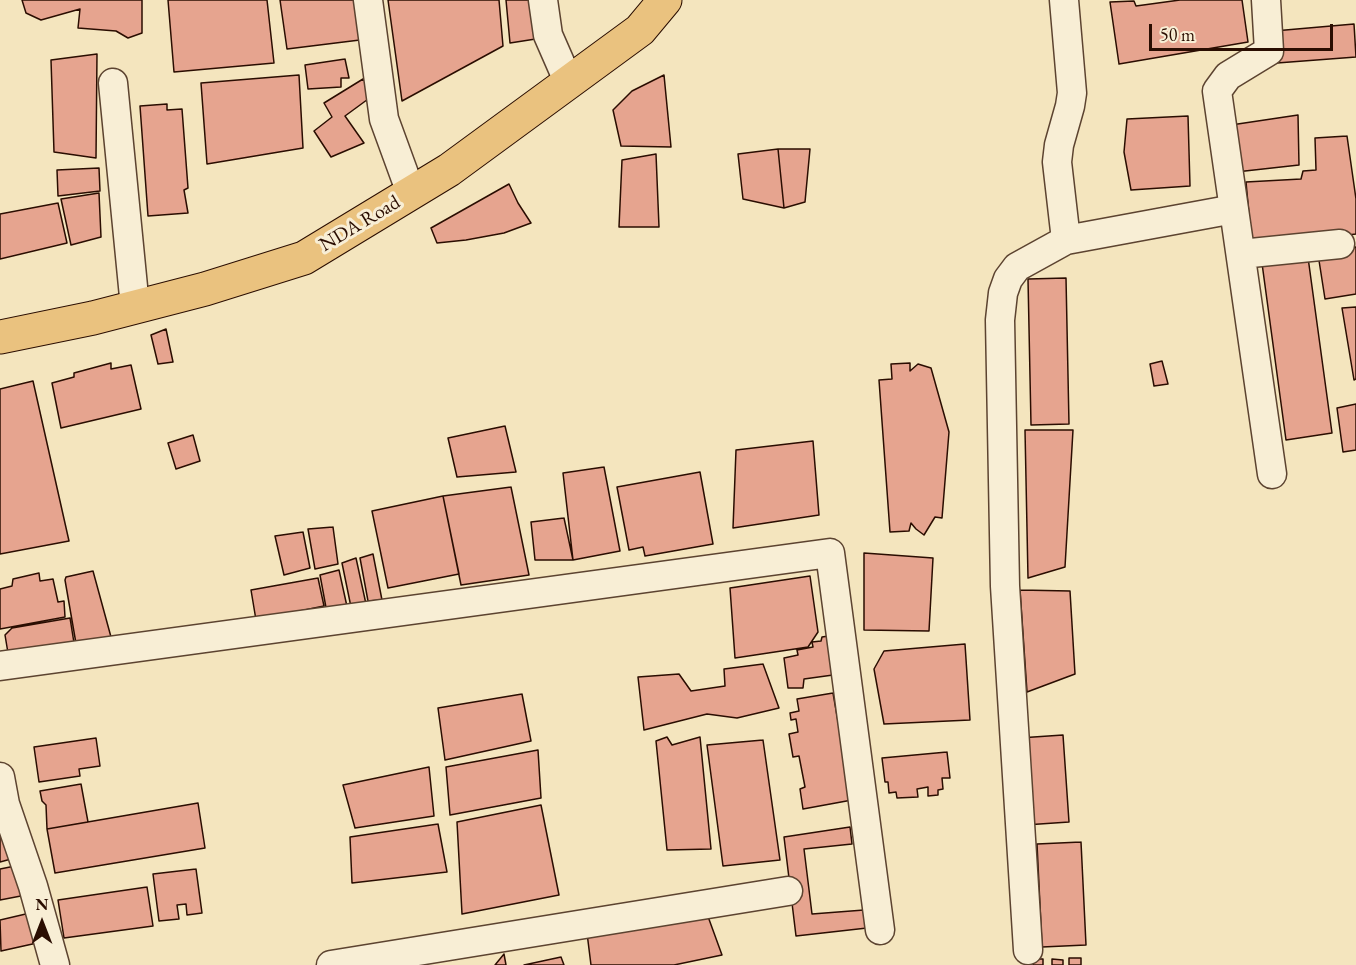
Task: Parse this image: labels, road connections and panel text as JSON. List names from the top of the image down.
{
  "streets": {
    "main road": ["NDA Road"]
  },
  "scale_bar": "50 m",
  "north": "top"
}
